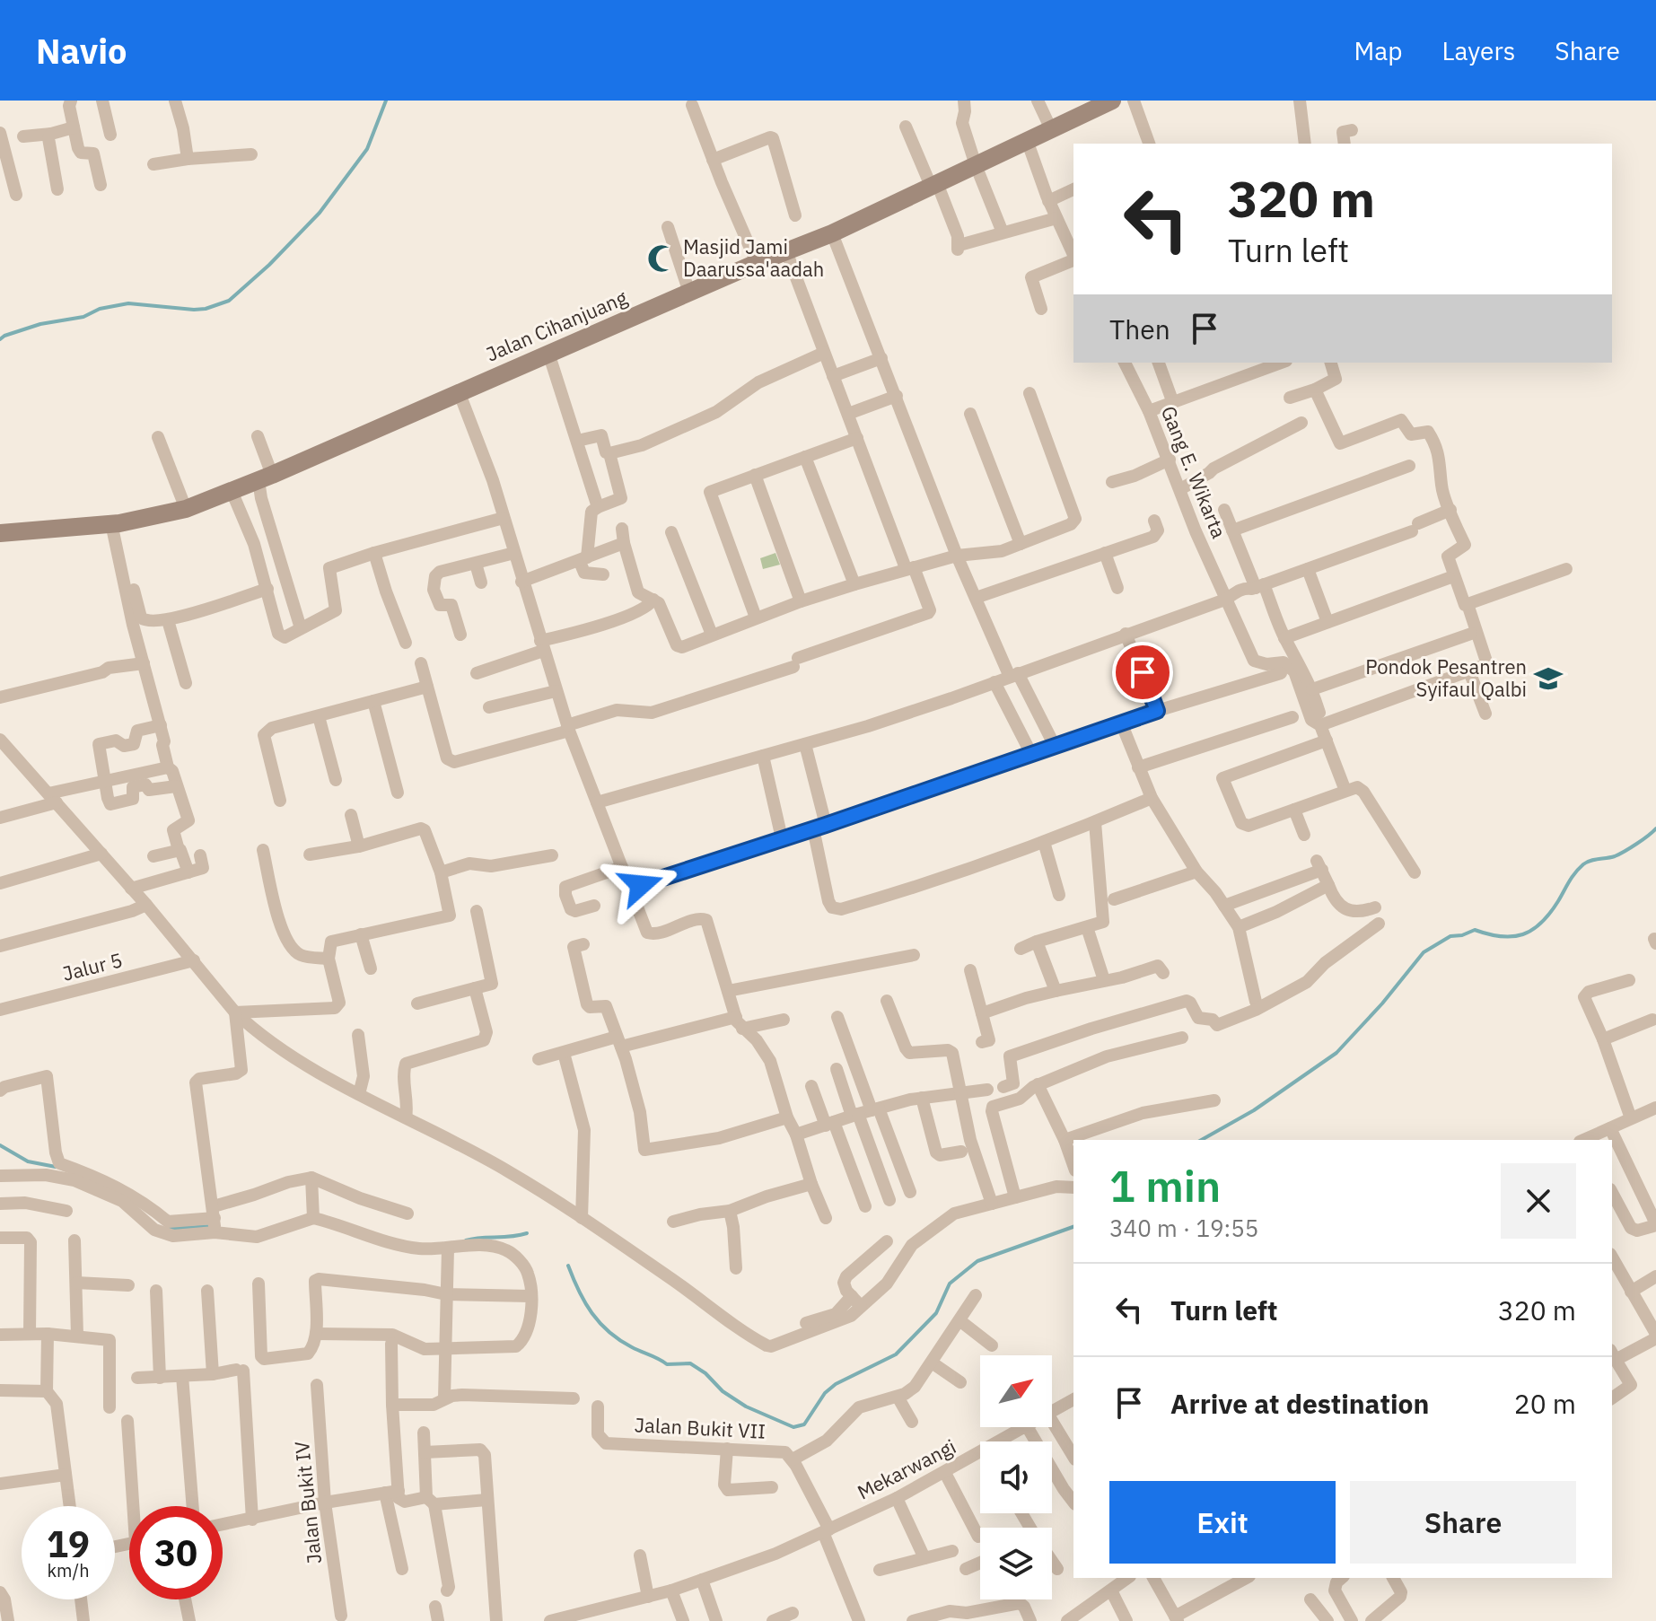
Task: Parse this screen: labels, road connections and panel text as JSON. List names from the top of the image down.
{
  "streets": {
    "main road": ["Jalan Cihanjuang"],
    "street": [
      "Gang E. Wikarta",
      "Jalur 5",
      "Jalan Bukit VII",
      "Mekarwangi",
      "Jalan Bukit IV"
    ]
  },
  "places": {
    "mosque": ["Masjid Jami Daarussa'aadah"],
    "school or university": ["Pondok Pesantren Syifaul Qalbi"]
  },
  "north": "top right",
  "page": {
    "header": "Navio",
    "nav": ["Map", "Layers", "Share"],
    "turn": ["320 m", "Turn left"],
    "then": "Then",
    "heading": ["1 min", "340 m · 19:55"],
    "list": [
      {
        "name": "Turn left",
        "value": "320 m"
      },
      {
        "name": "Arrive at destination",
        "value": "20 m"
      }
    ],
    "buttons": ["Exit", "Share"],
    "speed": "19 km/h",
    "limit": "30"
  }
}
